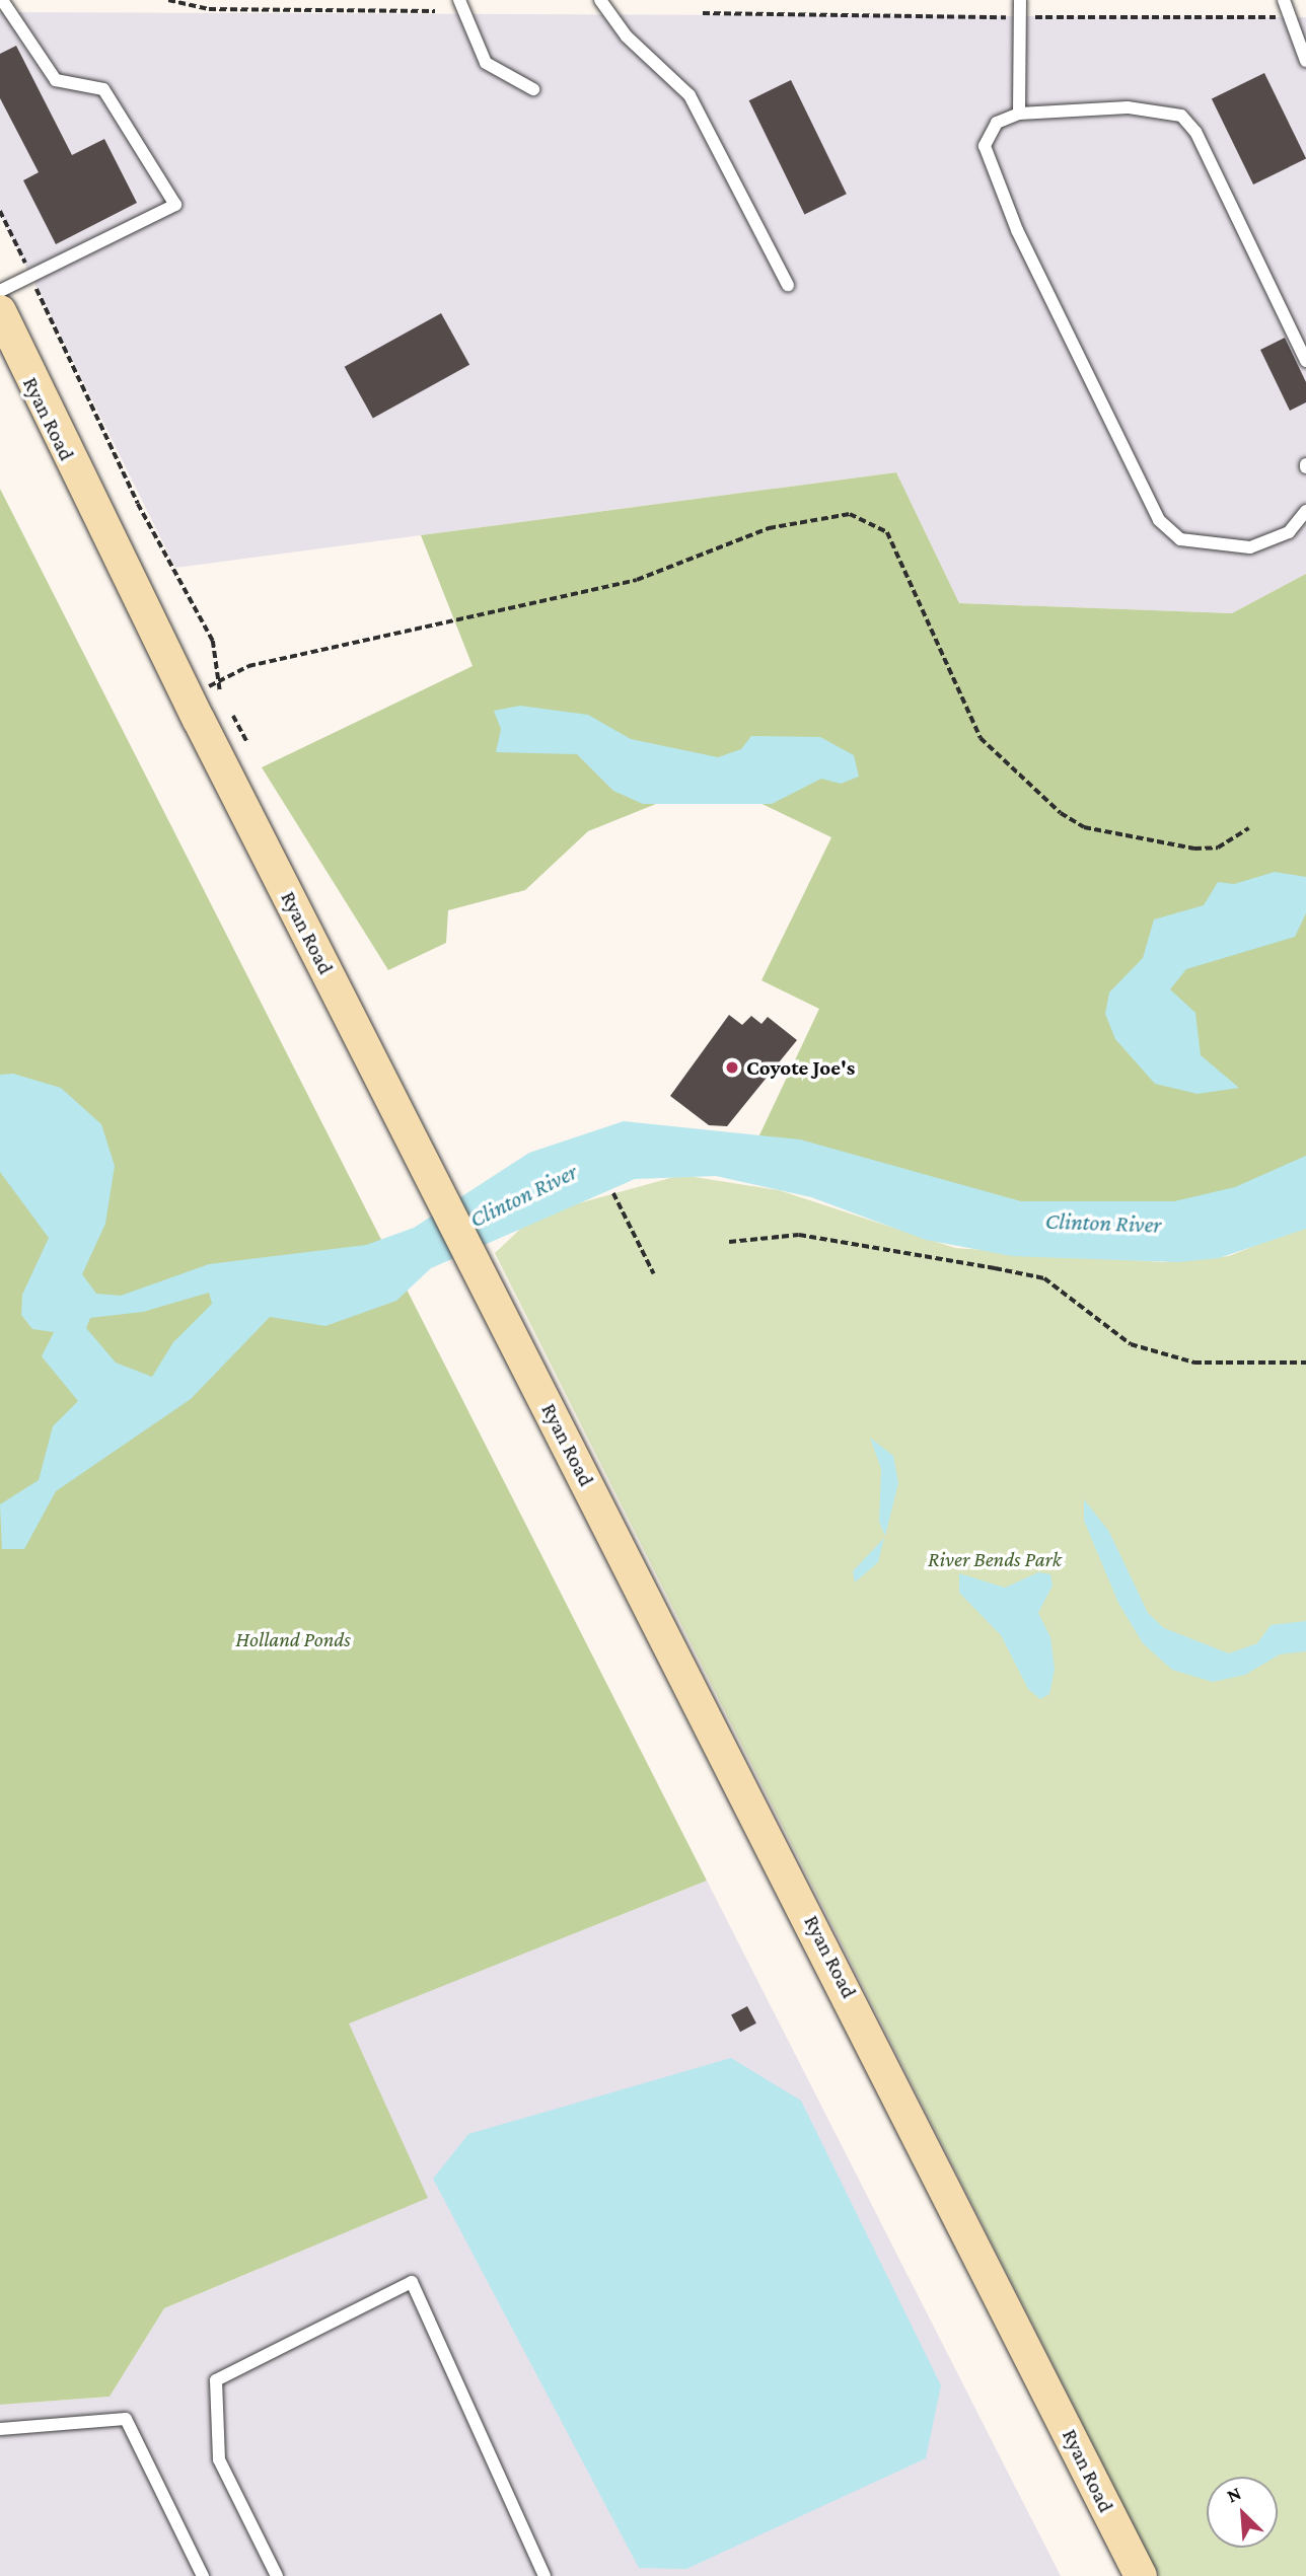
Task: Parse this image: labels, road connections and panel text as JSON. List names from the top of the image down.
{
  "streets": {
    "street": ["Ryan Road"]
  },
  "water": ["Clinton River"],
  "parks": ["River Bends Park", "Holland Ponds"],
  "places": ["Coyote Joe's"],
  "north": "top left"
}
